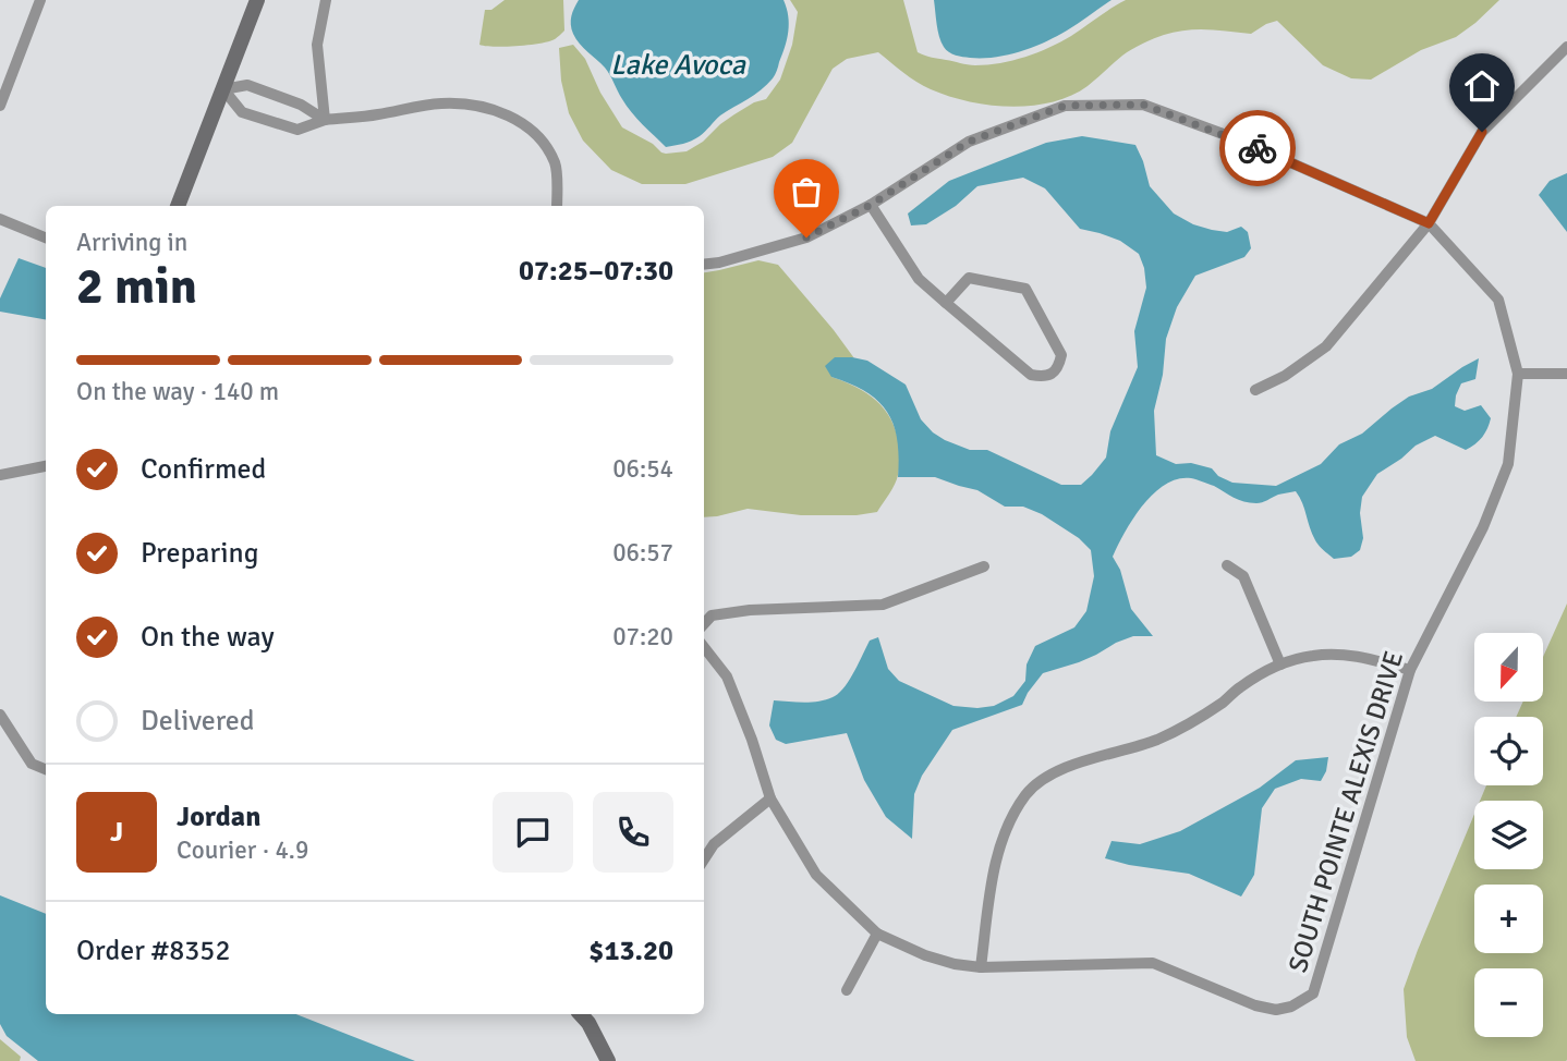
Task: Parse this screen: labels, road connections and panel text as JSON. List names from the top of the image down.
{
  "streets": {
    "street": ["SOUTH POINTE ALEXIS DRIVE"]
  },
  "water": ["Lake Avoca"],
  "north": "bottom",
  "page": {
    "heading": ["2 min", "Arriving in", "07:25–07:30"],
    "panel": [
      "Jordan",
      "Courier · 4.9",
      "Order #8352",
      "$13.20"
    ],
    "bar": "On the way · 140 m",
    "list": [
      ["Confirmed", "06:54"],
      ["Preparing", "06:57"],
      ["On the way", "07:20"],
      "Delivered"
    ],
    "map_buttons": ["+", "−"],
    "round": "J"
  }
}
